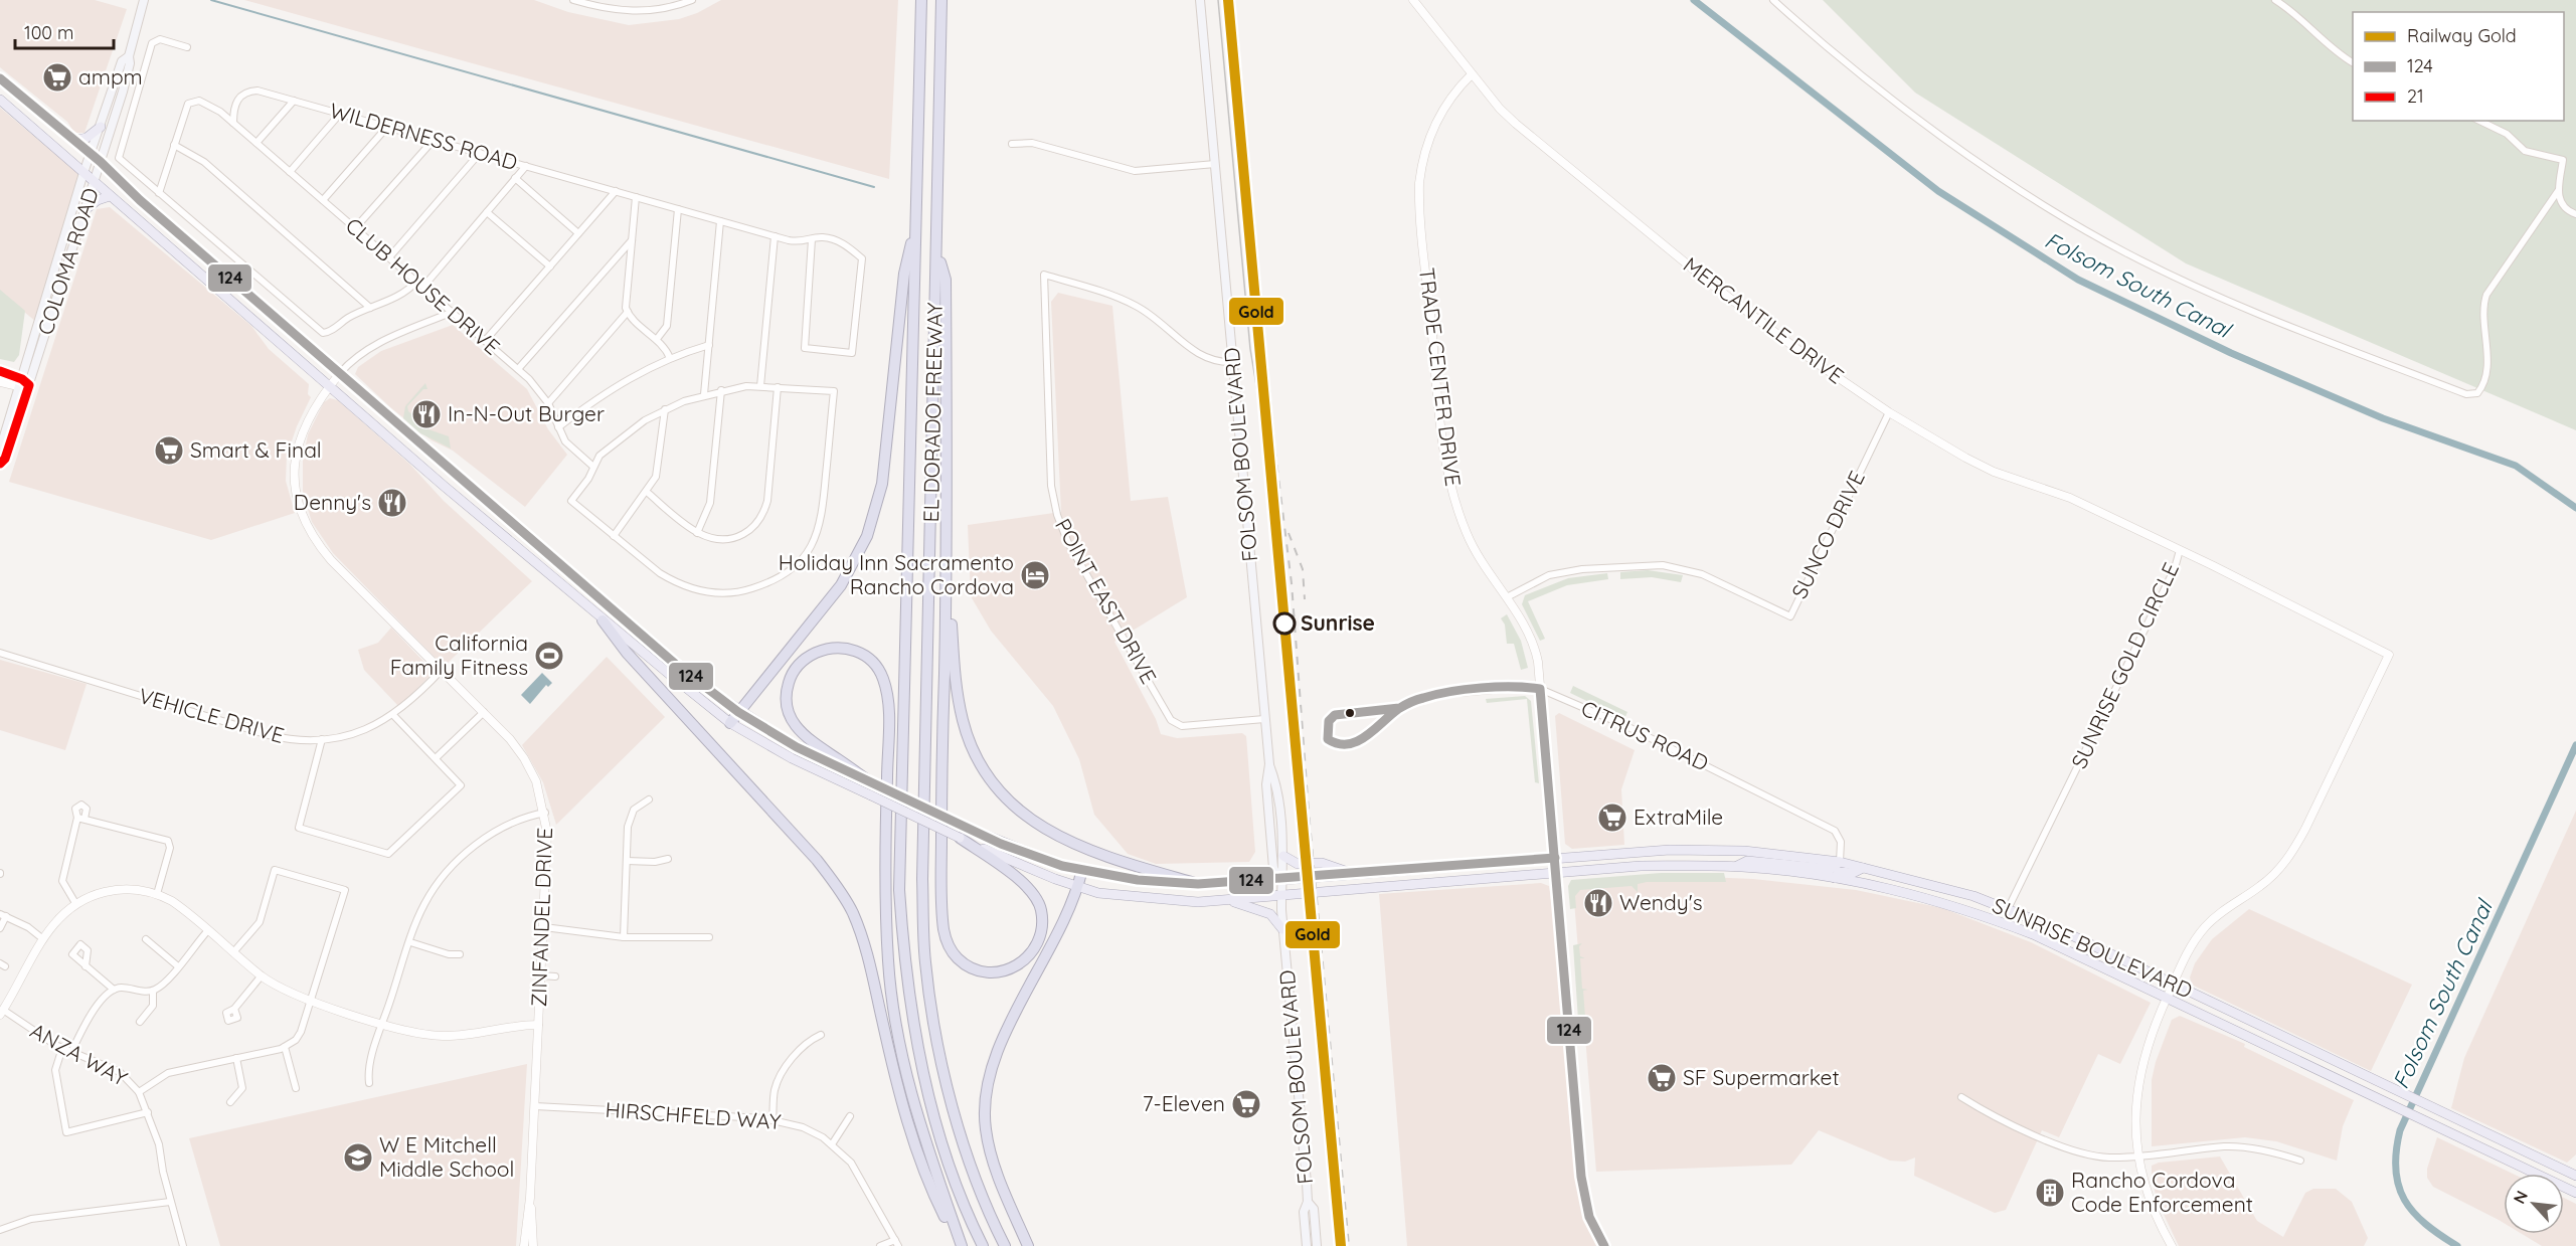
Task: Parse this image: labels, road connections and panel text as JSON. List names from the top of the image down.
{
  "streets": {
    "highway": ["EL DORADO FREEWAY"],
    "main road": ["COLOMA ROAD", "FOLSOM BOULEVARD", "SUNRISE BOULEVARD"],
    "street": [
      "WILDERNESS ROAD",
      "CLUB HOUSE DRIVE",
      "MERCANTILE DRIVE",
      "TRADE CENTER DRIVE",
      "SUNCO DRIVE",
      "POINT EAST DRIVE",
      "SUNRISE GOLD CIRCLE",
      "VEHICLE DRIVE",
      "CITRUS ROAD",
      "ZINFANDEL DRIVE",
      "ANZA WAY",
      "HIRSCHFELD WAY"
    ]
  },
  "crossings": [
    ["WILDERNESS ROAD", "CLUB HOUSE DRIVE"],
    ["COLOMA ROAD", "SUNRISE BOULEVARD"],
    ["CLUB HOUSE DRIVE", "ZINFANDEL DRIVE"],
    ["MERCANTILE DRIVE", "TRADE CENTER DRIVE"],
    ["MERCANTILE DRIVE", "SUNCO DRIVE"],
    ["MERCANTILE DRIVE", "SUNRISE GOLD CIRCLE"],
    ["TRADE CENTER DRIVE", "SUNCO DRIVE"],
    ["TRADE CENTER DRIVE", "CITRUS ROAD"],
    ["TRADE CENTER DRIVE", "SUNRISE BOULEVARD"],
    ["FOLSOM BOULEVARD", "POINT EAST DRIVE"],
    ["FOLSOM BOULEVARD", "SUNRISE BOULEVARD"],
    ["SUNRISE GOLD CIRCLE", "SUNRISE BOULEVARD"],
    ["VEHICLE DRIVE", "ZINFANDEL DRIVE"],
    ["CITRUS ROAD", "SUNRISE BOULEVARD"],
    ["ZINFANDEL DRIVE", "SUNRISE BOULEVARD"],
    ["ZINFANDEL DRIVE", "HIRSCHFELD WAY"]
  ],
  "water": ["Folsom South Canal"],
  "places": {
    "supermarket": [
      "ampm",
      "Smart & Final",
      "ExtraMile",
      "SF Supermarket",
      "7-Eleven"
    ],
    "restaurant": ["In-N-Out Burger", "Denny's", "Wendy's"],
    "hotel": ["Holiday Inn Sacramento Rancho Cordova"],
    "other": ["Sunrise"],
    "sports": ["California Family Fitness"],
    "school or university": ["W E Mitchell Middle School"],
    "building": ["Rancho Cordova Code Enforcement"]
  },
  "lines": ["rail line Gold", "transit line 124", "transit line 21"],
  "legend": ["Railway Gold", "124", "21"],
  "scale_bar": "100 m",
  "north": "top left"
}
